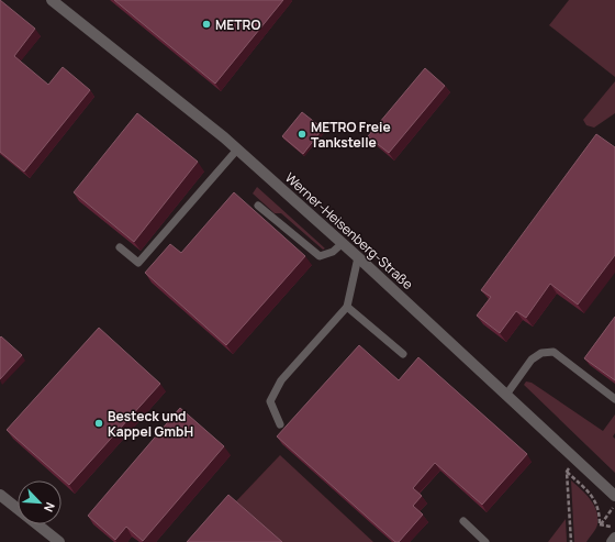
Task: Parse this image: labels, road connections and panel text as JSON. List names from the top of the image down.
{
  "streets": {
    "street": ["Werner-Heisenberg-Straße"]
  },
  "places": ["METRO", "METRO Freie Tankstelle", "Besteck und Kappel GmbH"],
  "north": "bottom right"
}
